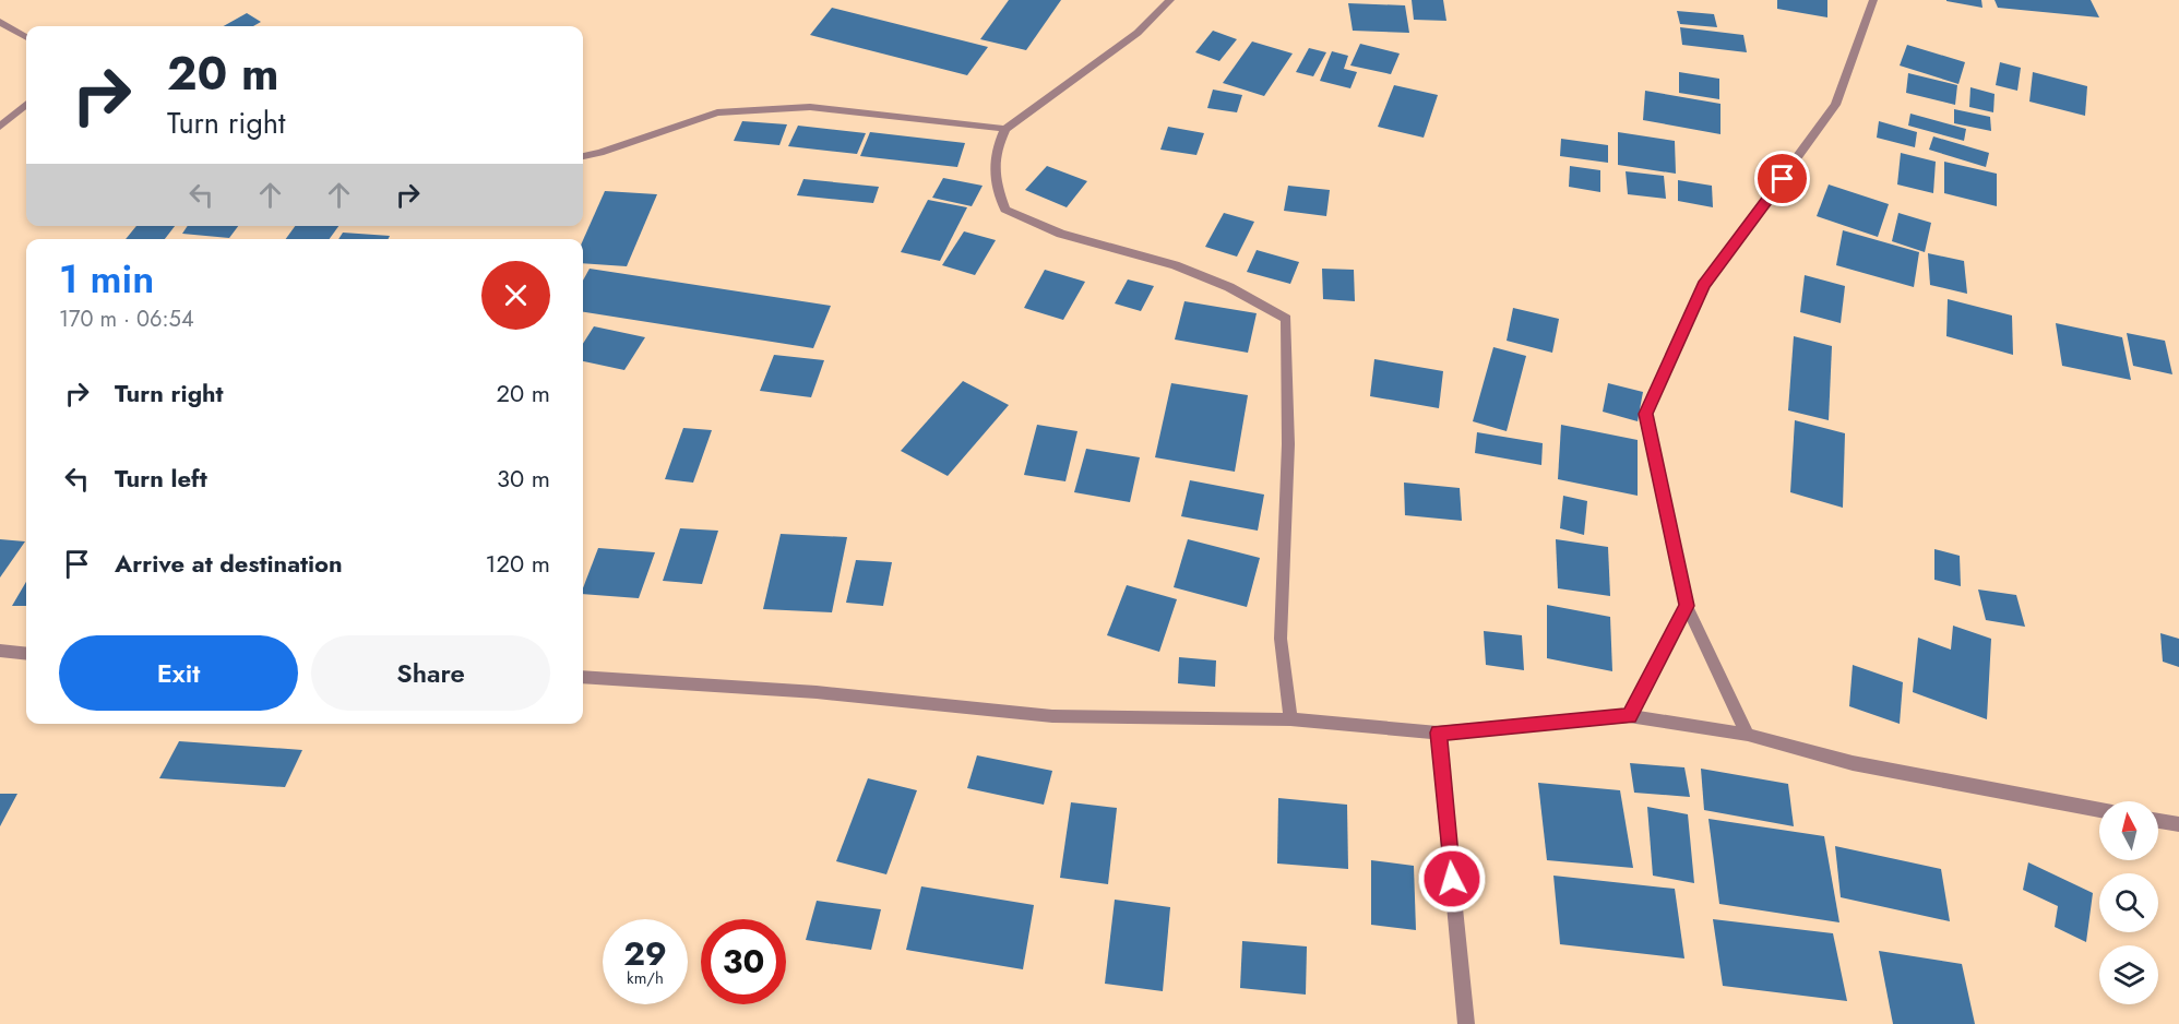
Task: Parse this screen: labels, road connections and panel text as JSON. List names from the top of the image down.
{
  "north": "top",
  "page": {
    "turn": ["20 m", "Turn right"],
    "heading": ["1 min", "170 m · 06:54"],
    "list": [
      {
        "name": "Turn right",
        "value": "20 m"
      },
      {
        "name": "Turn left",
        "value": "30 m"
      },
      {
        "name": "Arrive at destination",
        "value": "120 m"
      }
    ],
    "buttons": ["Exit", "Share"],
    "speed": "29 km/h",
    "limit": "30"
  }
}
